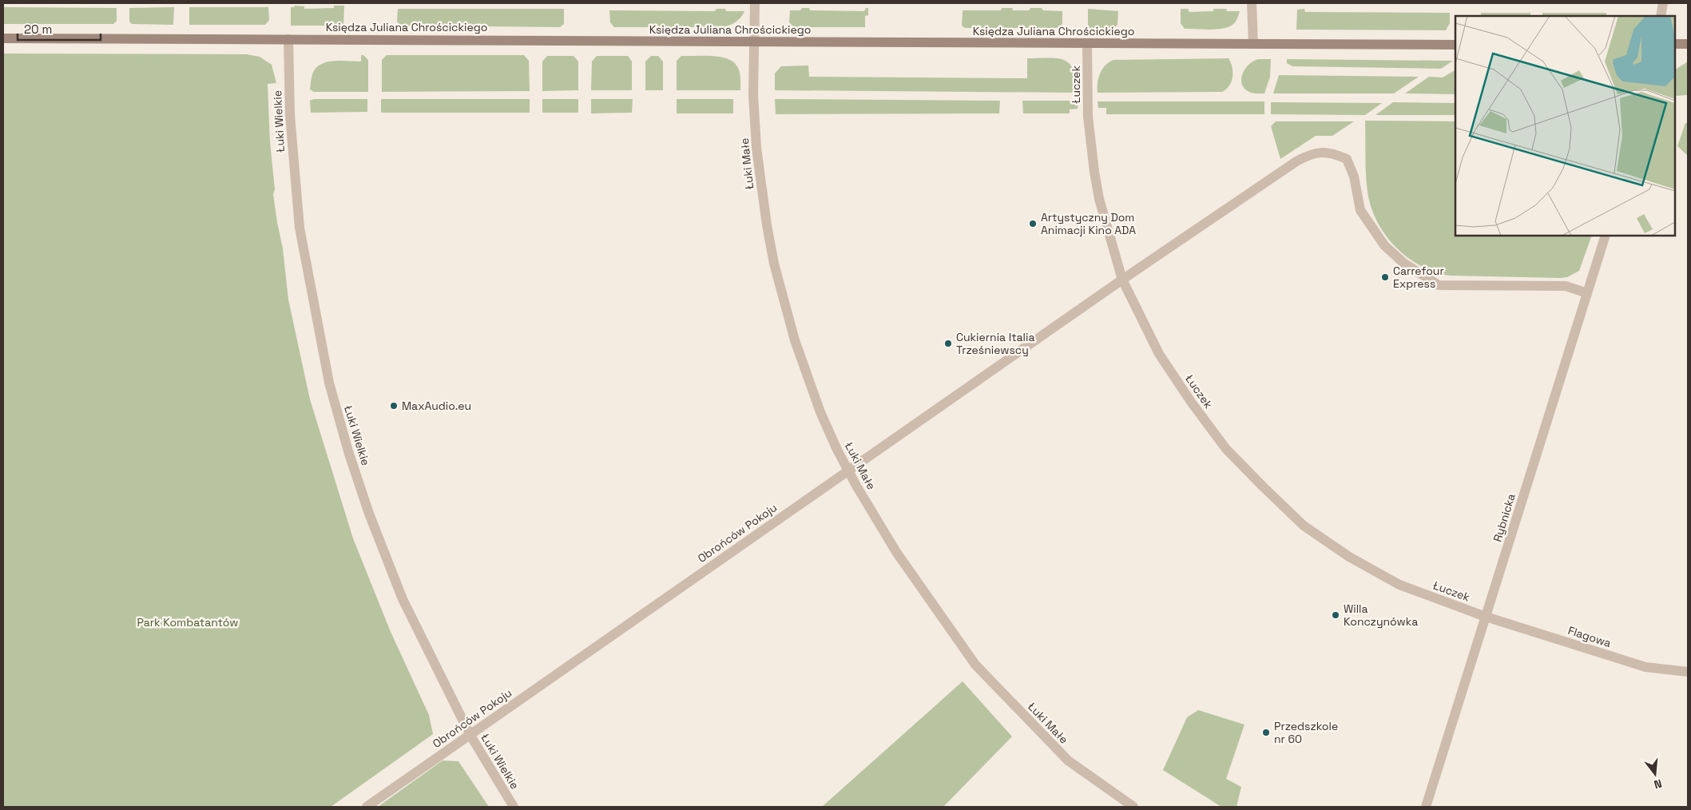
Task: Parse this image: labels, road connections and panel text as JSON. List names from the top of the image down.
{
  "streets": {
    "street": [
      "Księdza Juliana Chrościckiego",
      "Łuczek",
      "Łuki Wielkie",
      "Łuki Małe",
      "Rybnicka",
      "Obrońców Pokoju",
      "Flagowa"
    ]
  },
  "crossings": [
    ["Księdza Juliana Chrościckiego", "Łuczek"],
    ["Księdza Juliana Chrościckiego", "Łuki Wielkie"],
    ["Księdza Juliana Chrościckiego", "Łuki Małe"],
    ["Łuczek", "Rybnicka"],
    ["Łuczek", "Obrońców Pokoju"],
    ["Łuczek", "Flagowa"],
    ["Łuki Wielkie", "Obrońców Pokoju"],
    ["Łuki Małe", "Obrońców Pokoju"],
    ["Rybnicka", "Obrońców Pokoju"],
    ["Rybnicka", "Flagowa"]
  ],
  "parks": ["Park Kombatantów"],
  "places": [
    "Artystyczny Dom Animacji Kino ADA",
    "Carrefour Express",
    "Cukiernia Italia Trześniewscy",
    "MaxAudio.eu",
    "Willa Konczynówka",
    "Przedszkole nr 60"
  ],
  "scale_bar": "20 m",
  "north": "bottom"
}
